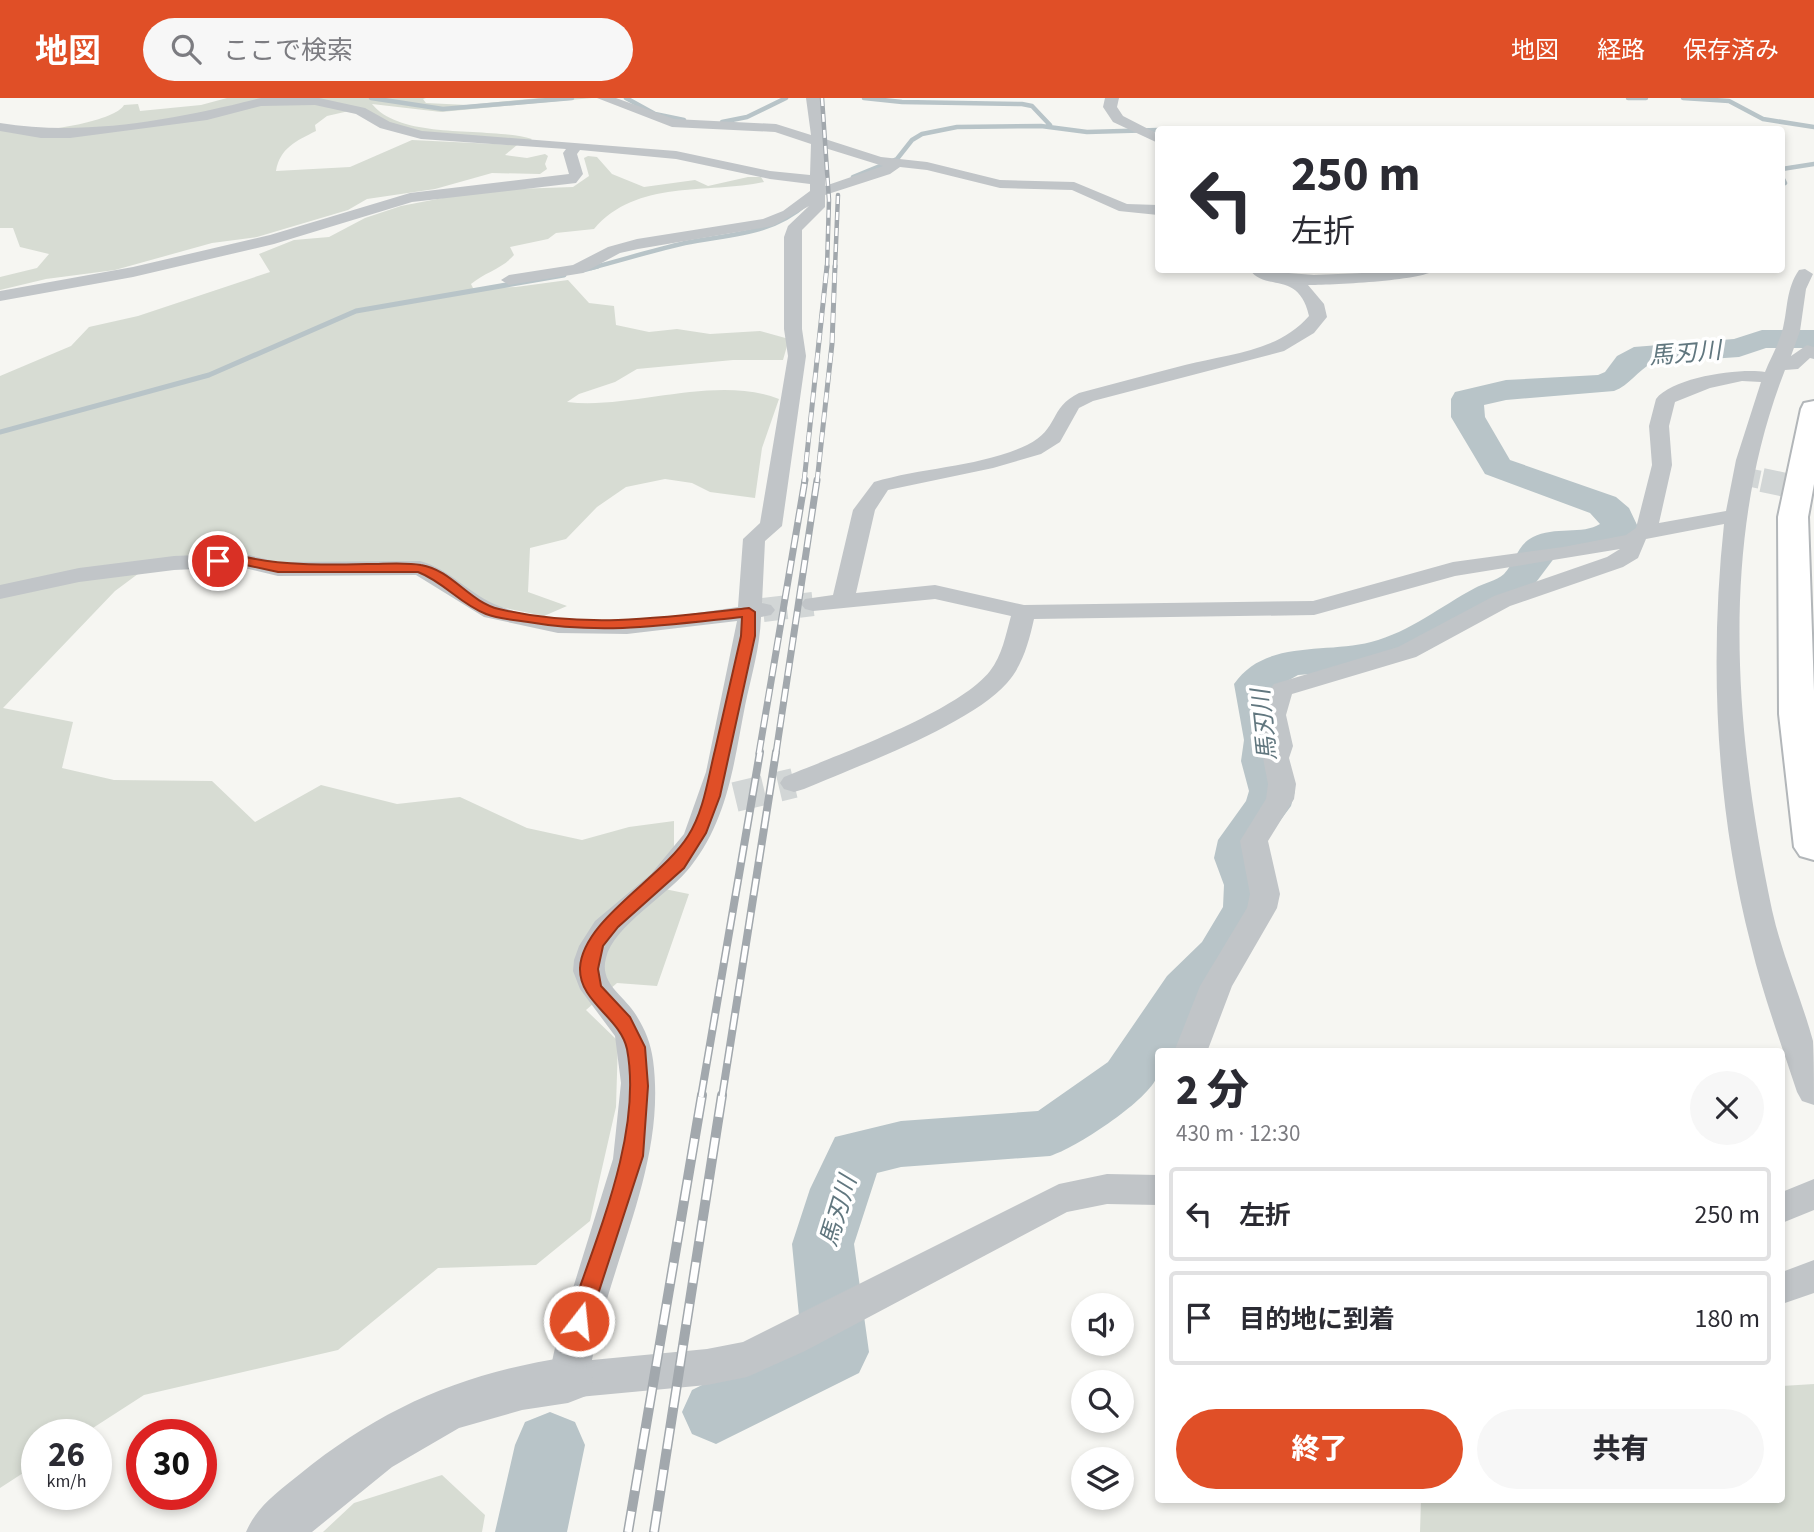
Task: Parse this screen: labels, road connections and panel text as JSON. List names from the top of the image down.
{
  "water": ["馬刃川"],
  "page": {
    "header": "地図",
    "search": "ここで検索",
    "nav": ["地図", "経路", "保存済み"],
    "turn": ["250 m", "左折"],
    "heading": ["2 分", "430 m · 12:30"],
    "list": [
      {
        "name": "左折",
        "value": "250 m"
      },
      {
        "name": "目的地に到着",
        "value": "180 m"
      }
    ],
    "buttons": ["終了", "共有"],
    "speed": "26 km/h",
    "limit": "30"
  }
}
